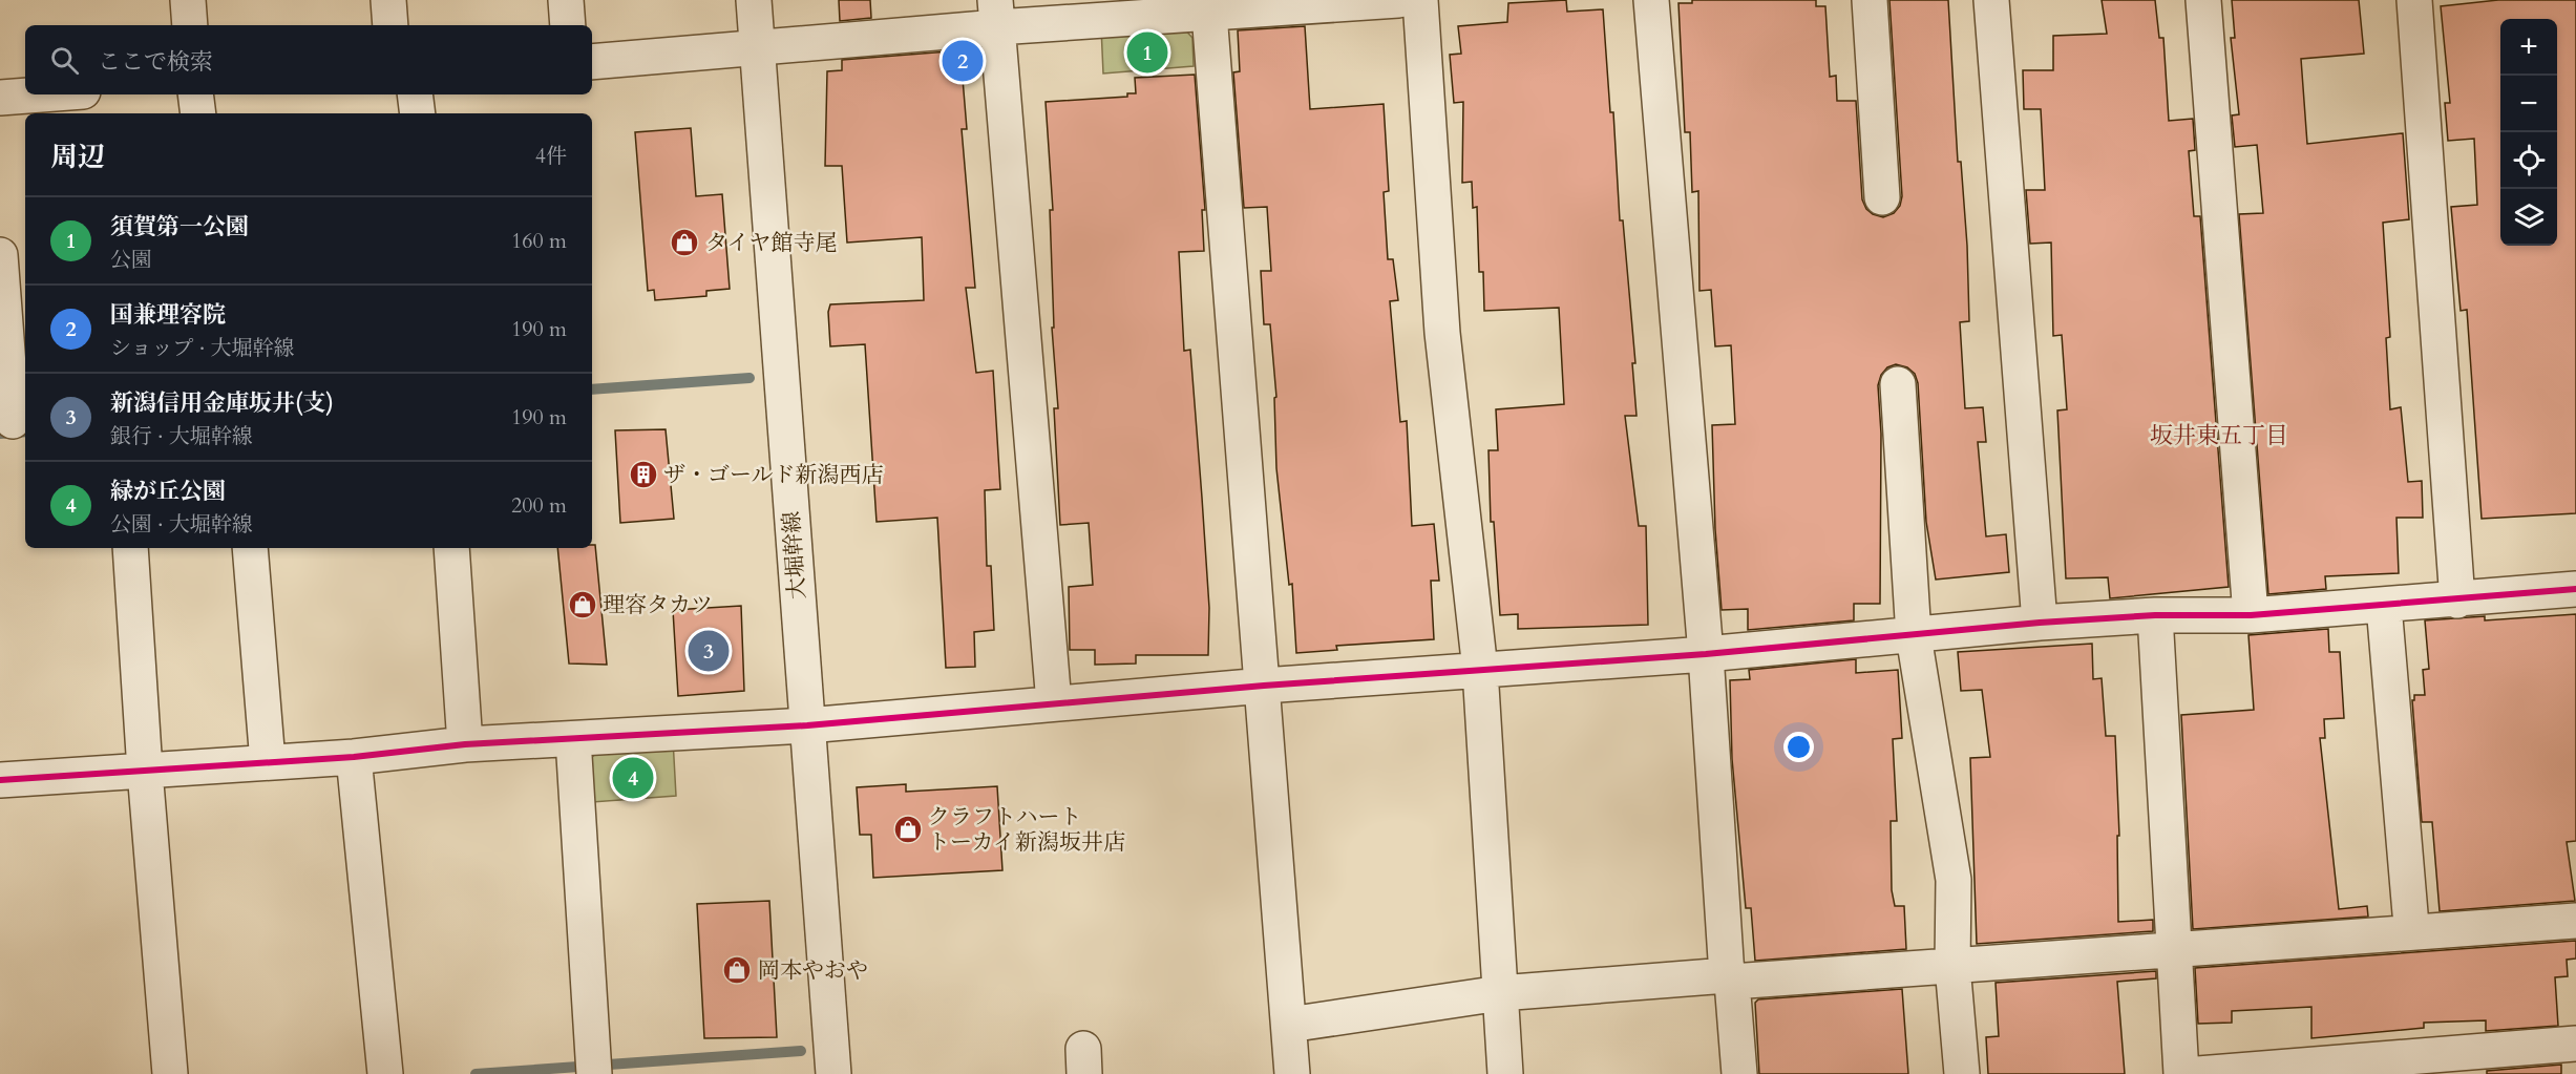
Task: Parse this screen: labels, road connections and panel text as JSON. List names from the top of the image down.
{
  "streets": {
    "street": ["大堀幹線"]
  },
  "districts": ["坂井東五丁目"],
  "places": {
    "shop": [
      "タイヤ館寺尾",
      "理容タカツ",
      "クラフトハート トーカイ新潟坂井店",
      "岡本やおや"
    ],
    "building": ["ザ・ゴールド新潟西店"]
  },
  "page": {
    "map_buttons": ["+", "−"],
    "search": "ここで検索",
    "pins": [
      "1",
      "2",
      "3",
      "4"
    ],
    "heading": ["周辺", "4件"],
    "list": [
      {
        "mark": "1",
        "name": "須賀第一公園",
        "note": "公園",
        "value": "160 m"
      },
      {
        "mark": "2",
        "name": "国兼理容院",
        "note": "ショップ · 大堀幹線",
        "value": "190 m"
      },
      {
        "mark": "3",
        "name": "新潟信用金庫坂井(支)",
        "note": "銀行 · 大堀幹線",
        "value": "190 m"
      },
      {
        "mark": "4",
        "name": "緑が丘公園",
        "note": "公園 · 大堀幹線",
        "value": "200 m"
      }
    ]
  }
}
